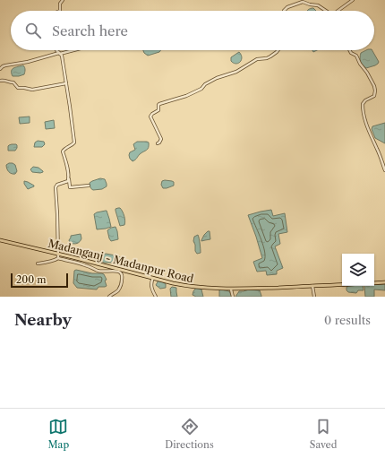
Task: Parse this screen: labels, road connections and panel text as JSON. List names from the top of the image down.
{
  "streets": {
    "main road": ["Madanganj - Madanpur Road"]
  },
  "scale_bar": "200 m",
  "page": {
    "search": "Search here",
    "scale": "200 m",
    "heading": ["Nearby", "0 results"],
    "nav": ["Map", "Directions", "Saved"]
  }
}
